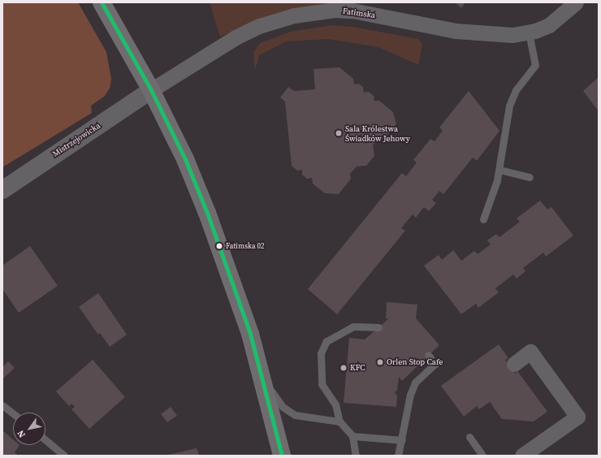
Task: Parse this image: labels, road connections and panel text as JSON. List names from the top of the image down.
{
  "streets": {
    "street": ["Fatimska", "Mistrzejowicka"]
  },
  "crossings": [
    ["Fatimska", "Mistrzejowicka"]
  ],
  "places": [
    "Sala Królestwa Świadków Jehowy",
    "Fatimska 02",
    "Orlen Stop Cafe",
    "KFC"
  ],
  "north": "bottom left"
}
